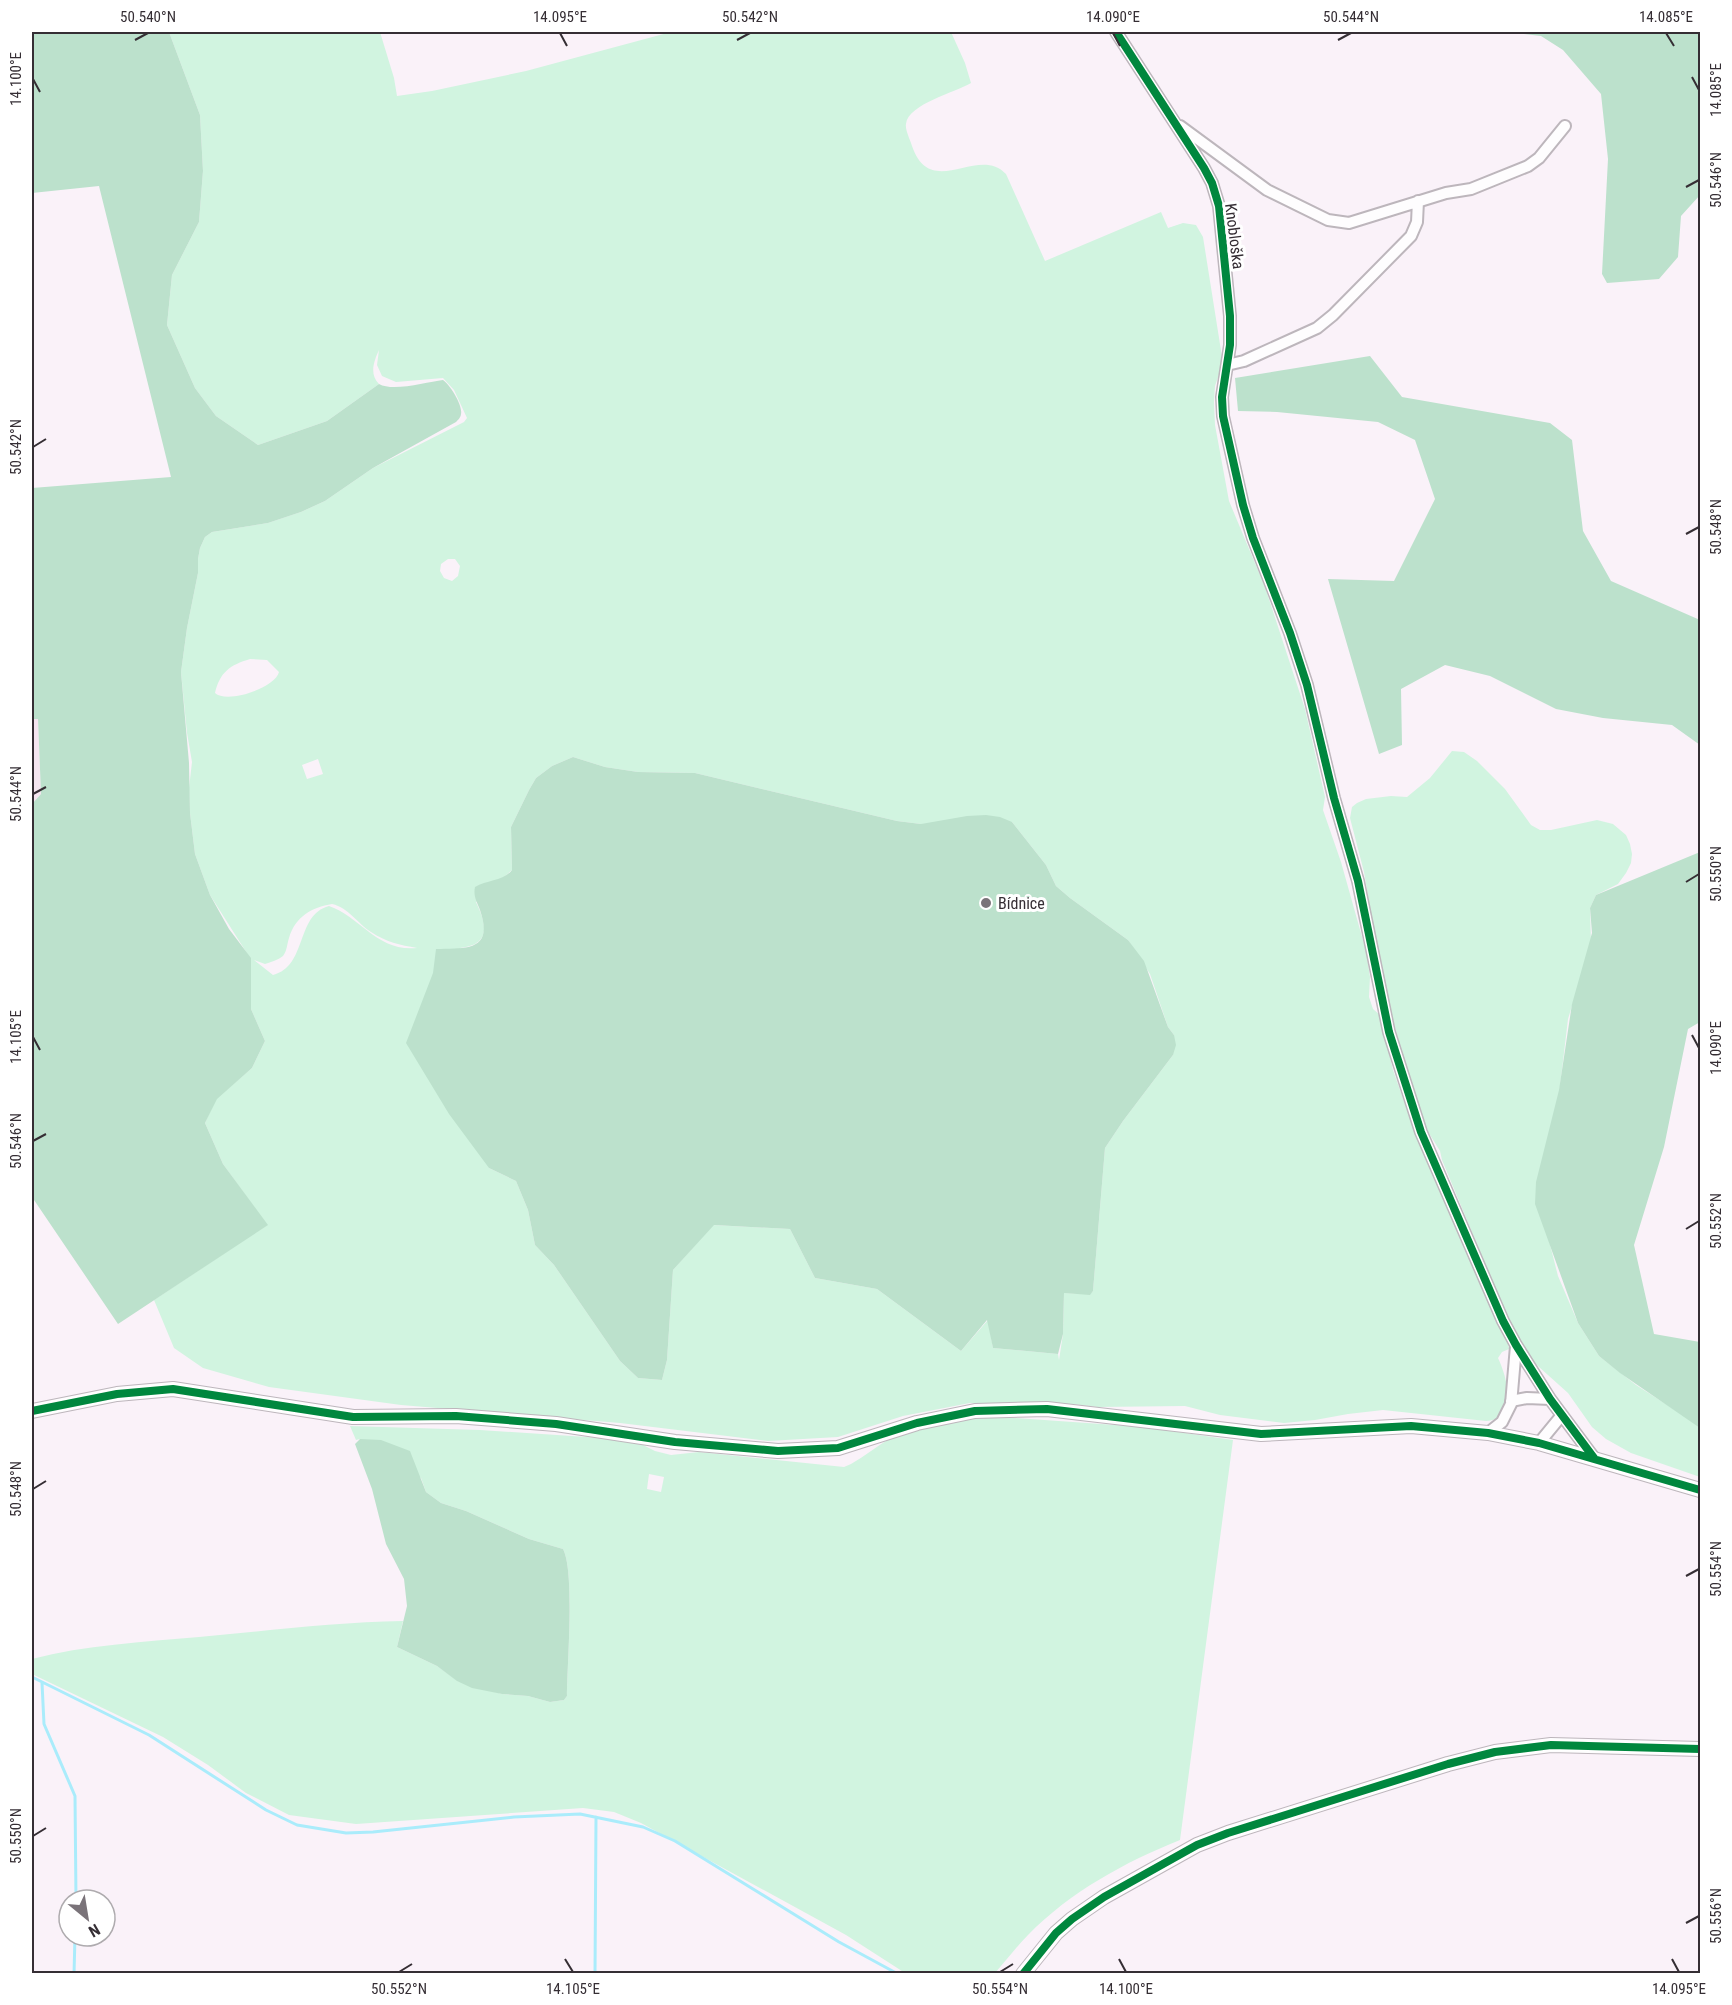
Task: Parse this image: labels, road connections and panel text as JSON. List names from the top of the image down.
{
  "streets": {
    "street": ["Knobloška"]
  },
  "places": ["Bídnice"],
  "north": "bottom right",
  "coordinates": [
    "50.540°N",
    "14.095°E",
    "50.542°N",
    "14.090°E",
    "50.544°N",
    "14.085°E",
    "14.100°E",
    "50.546°N",
    "50.548°N",
    "50.550°N",
    "14.105°E",
    "50.552°N",
    "50.554°N",
    "50.556°N"
  ]
}
